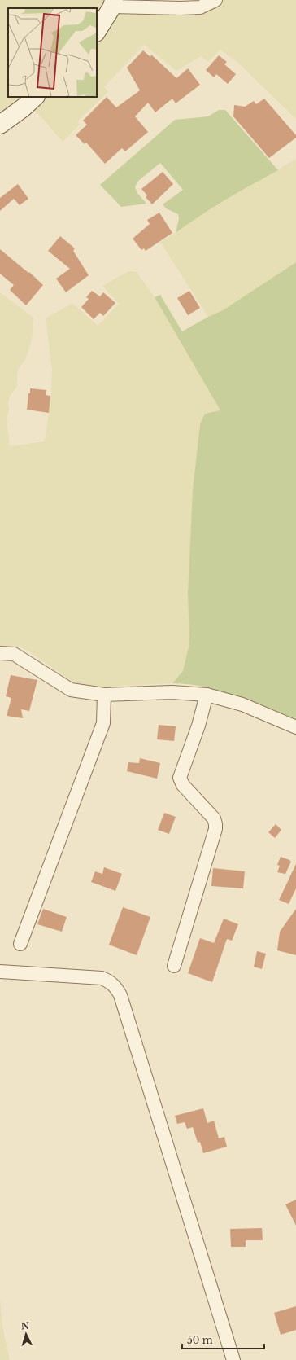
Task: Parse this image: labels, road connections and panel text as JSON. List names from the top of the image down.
{
  "scale_bar": "50 m",
  "north": "top"
}
